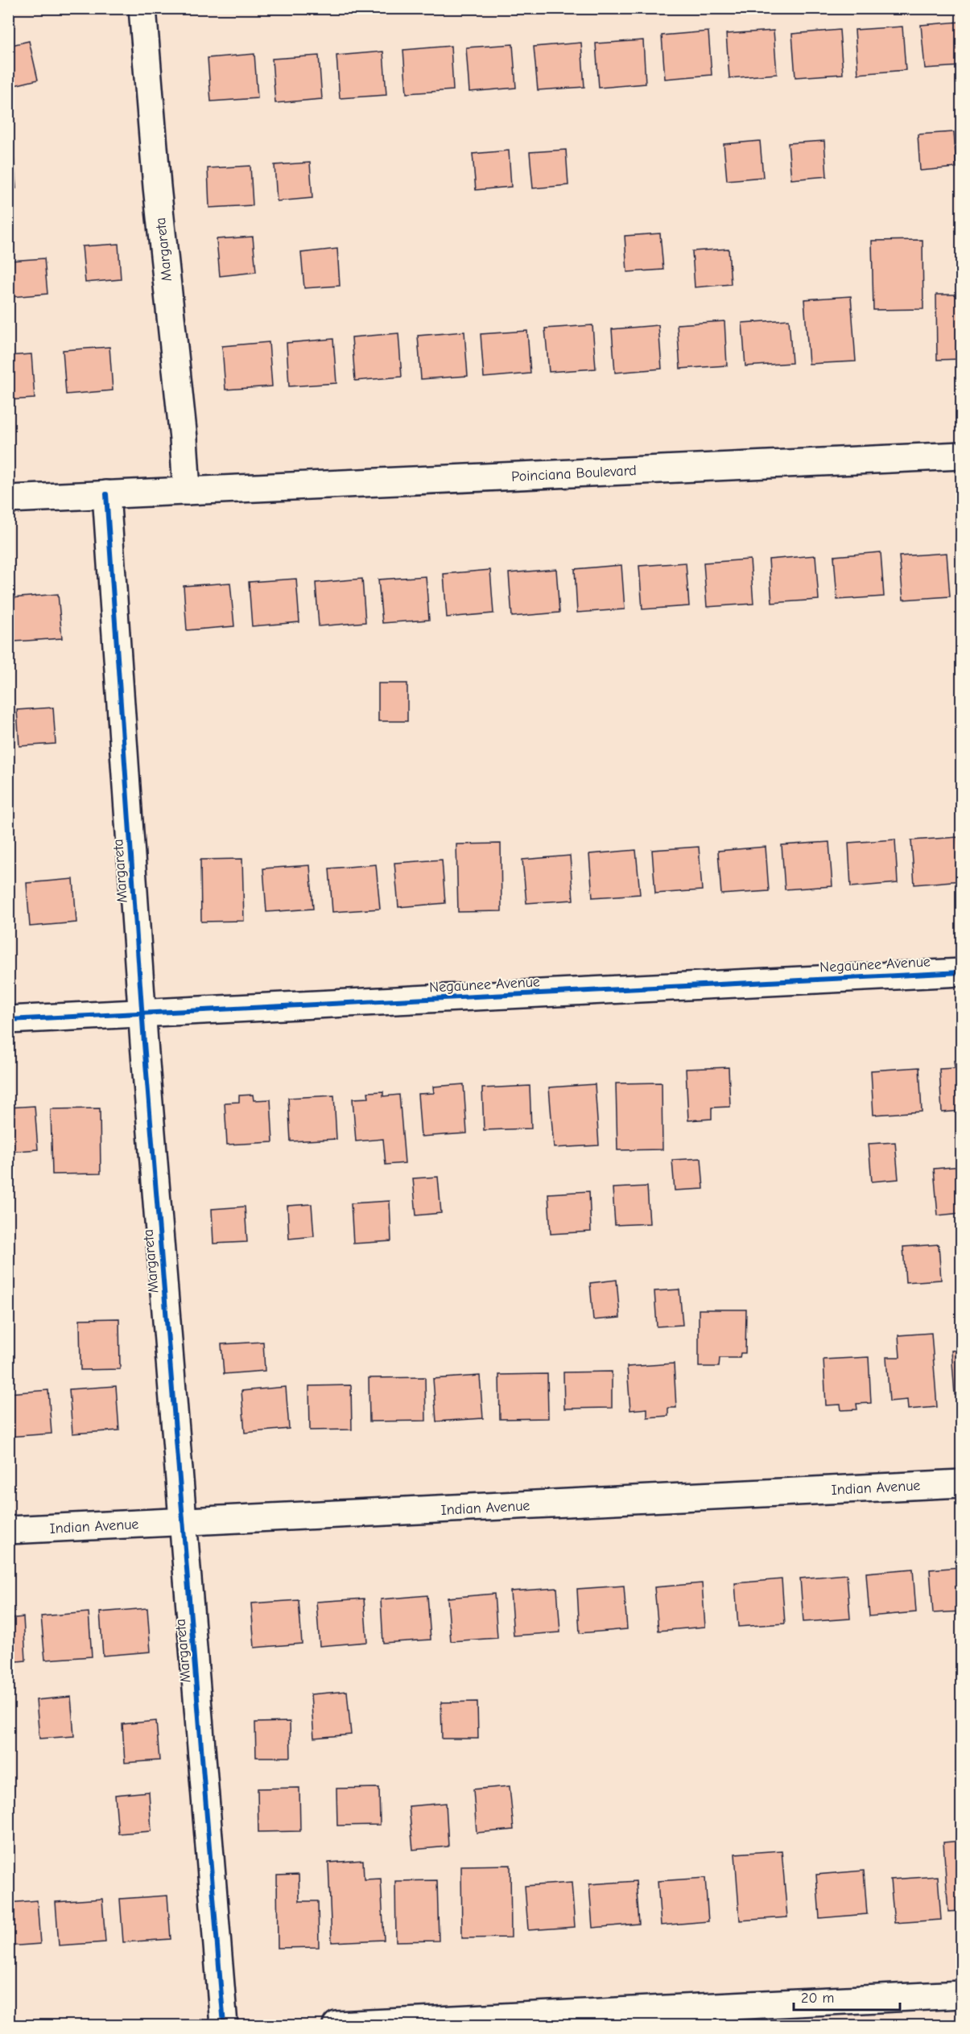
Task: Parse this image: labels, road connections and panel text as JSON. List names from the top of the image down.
{
  "streets": {
    "street": [
      "Margareta",
      "Poinciana Boulevard",
      "Negaunee Avenue",
      "Indian Avenue"
    ]
  },
  "crossings": [
    ["Margareta", "Poinciana Boulevard"],
    ["Margareta", "Negaunee Avenue"],
    ["Margareta", "Indian Avenue"]
  ],
  "scale_bar": "20 m"
}
